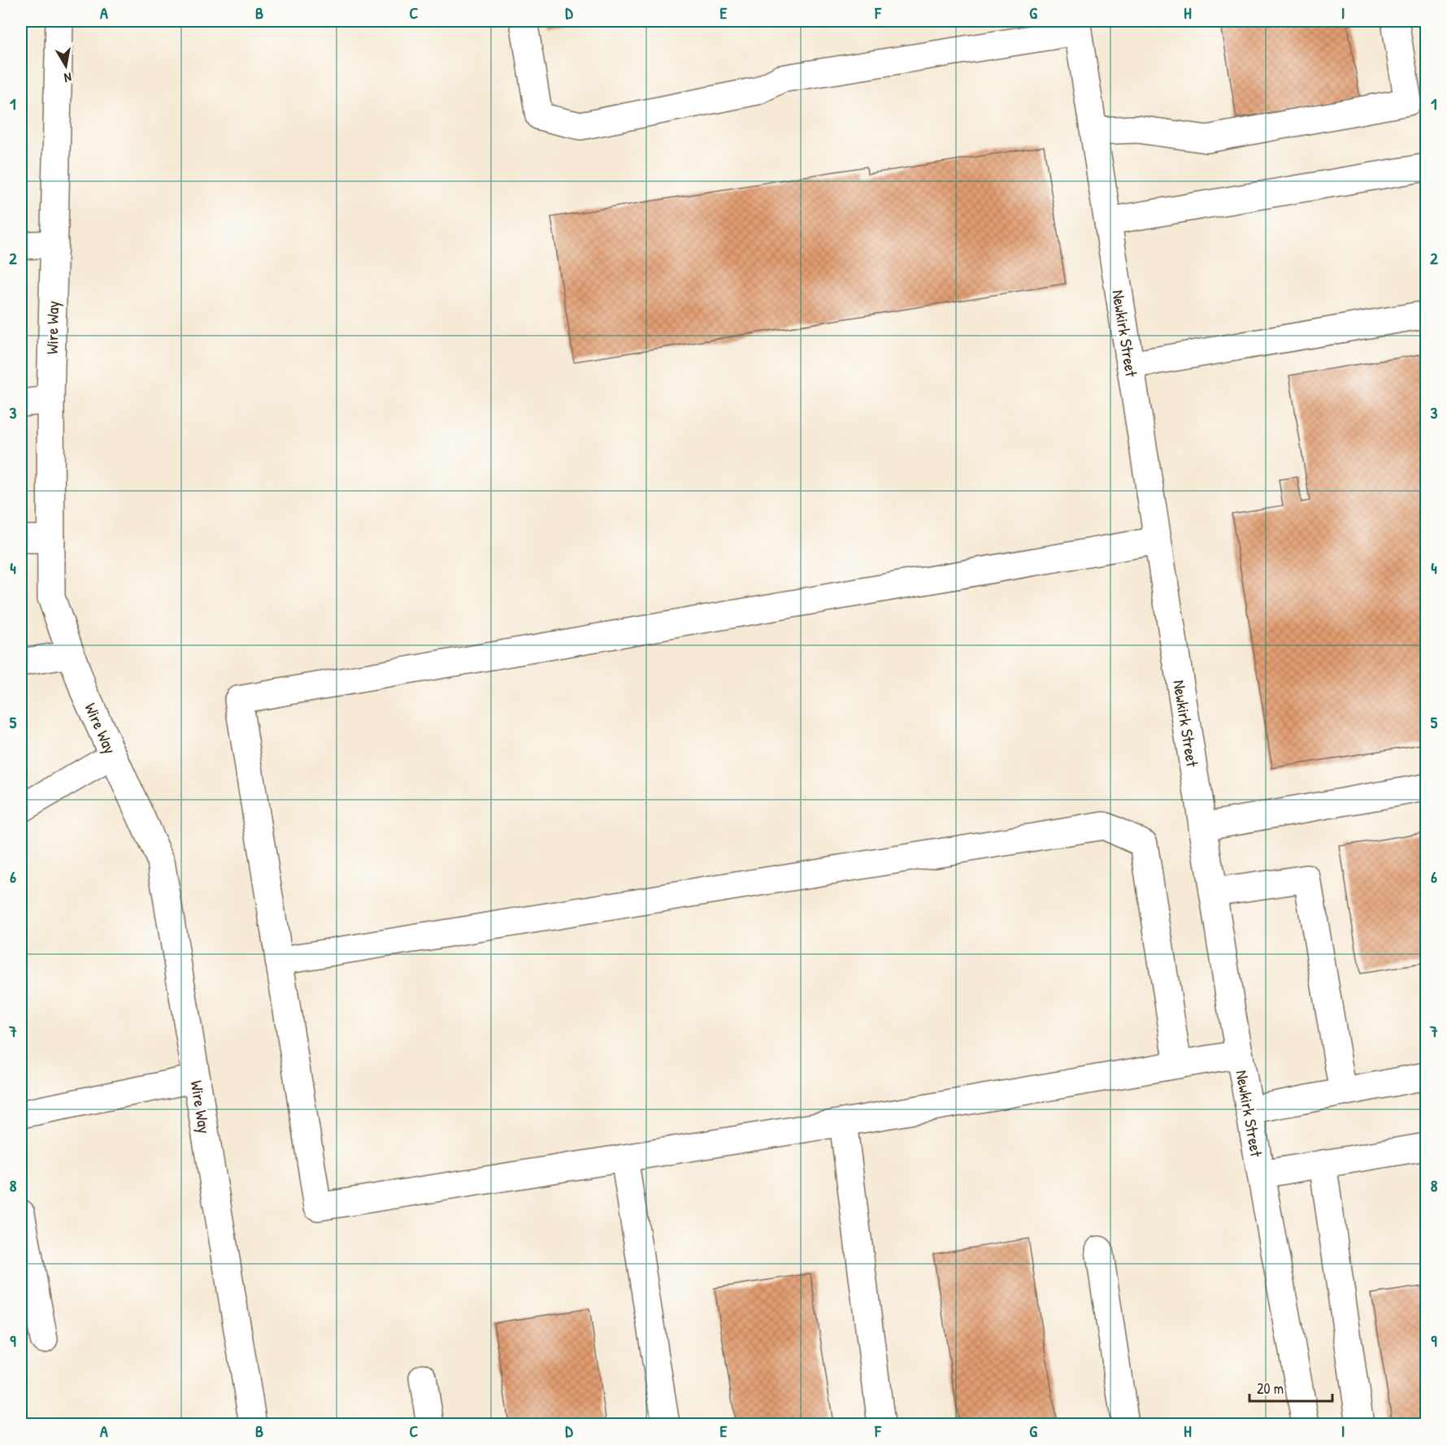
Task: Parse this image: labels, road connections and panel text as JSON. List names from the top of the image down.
{
  "streets": {
    "street": ["Wire Way", "Newkirk Street"]
  },
  "scale_bar": "20 m",
  "north": "bottom",
  "grid": {
    "columns": [
      "A",
      "B",
      "C",
      "D",
      "E",
      "F",
      "G",
      "H",
      "I"
    ],
    "rows": [
      "1",
      "2",
      "3",
      "4",
      "5",
      "6",
      "7",
      "8",
      "9"
    ]
  }
}
